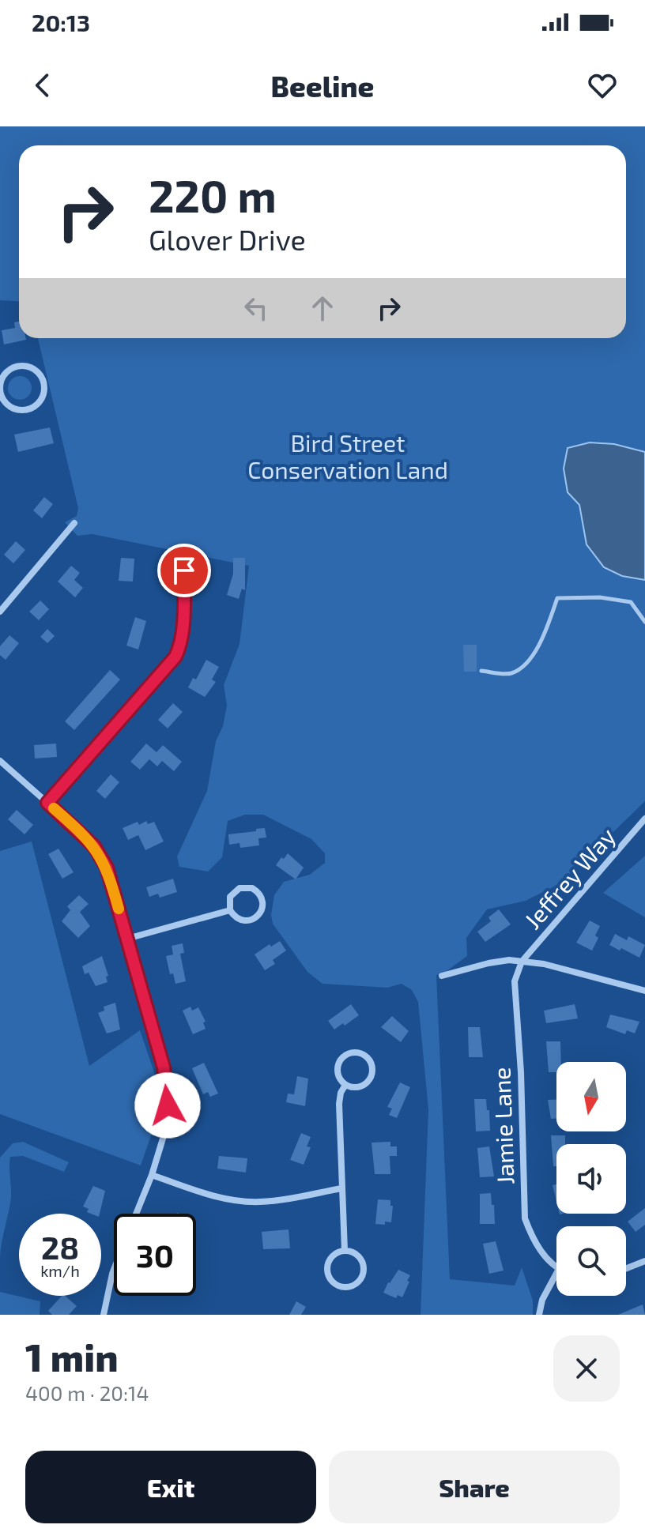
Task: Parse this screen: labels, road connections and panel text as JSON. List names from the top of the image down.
{
  "streets": {
    "street": ["Jeffrey Way", "Jamie Lane"]
  },
  "crossings": [
    ["Jeffrey Way", "Jamie Lane"]
  ],
  "parks": ["Bird Street Conservation Land"],
  "north": "bottom",
  "page": {
    "status": "20:13",
    "header": "Beeline",
    "turn": ["220 m", "Glover Drive"],
    "speed": "28 km/h",
    "limit": "30",
    "heading": ["1 min", "400 m · 20:14"],
    "buttons": ["Exit", "Share"]
  }
}
